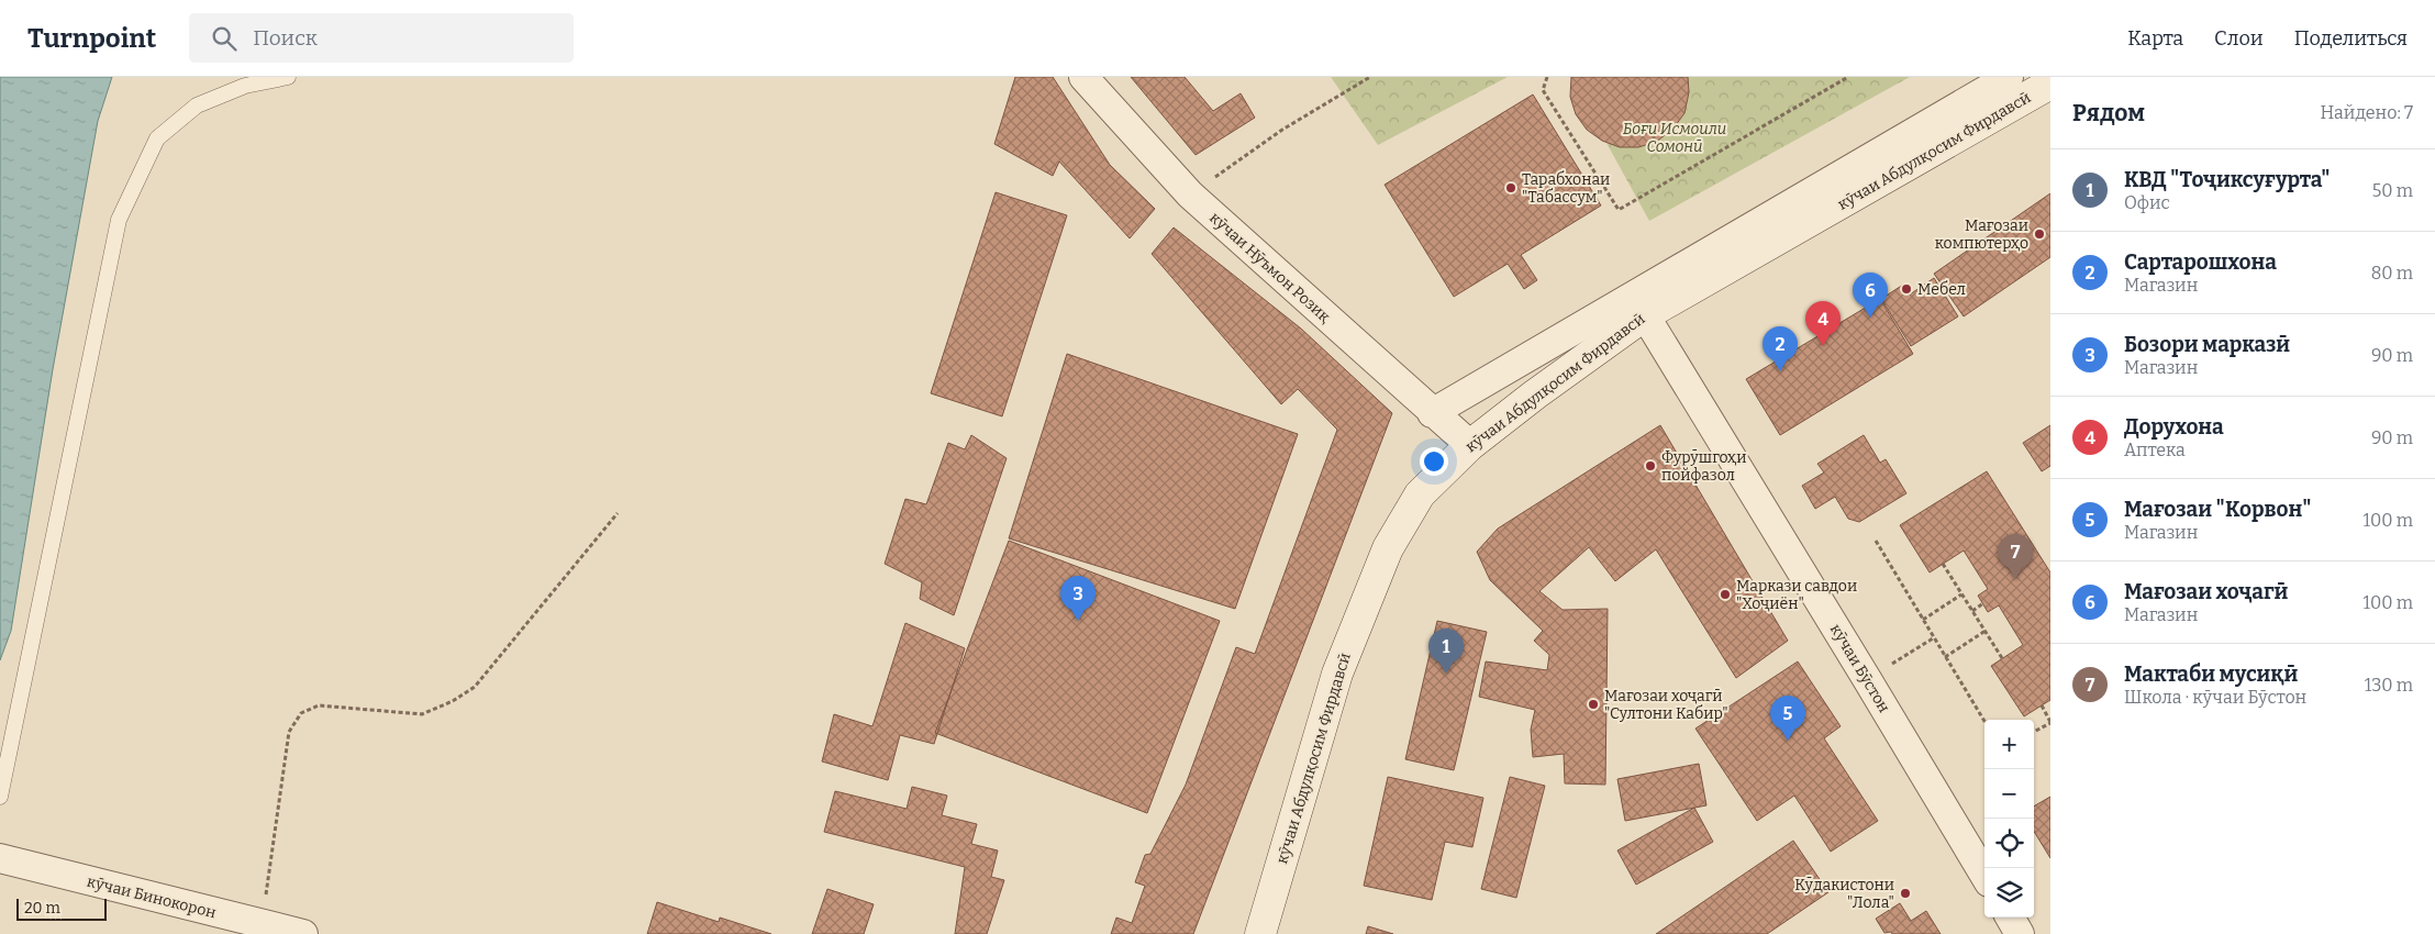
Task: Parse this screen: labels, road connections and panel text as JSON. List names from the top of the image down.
{
  "streets": {
    "street": [
      "кӯчаи Абдулқосим Фирдавсӣ",
      "кӯчаи Нӯъмон Розиқ",
      "кӯчаи Бӯстон",
      "кӯчаи Бинокорон"
    ]
  },
  "crossings": [
    ["кӯчаи Абдулқосим Фирдавсӣ", "кӯчаи Нӯъмон Розиқ"],
    ["кӯчаи Абдулқосим Фирдавсӣ", "кӯчаи Бӯстон"]
  ],
  "parks": ["Боғи Исмоили Сомонӣ"],
  "places": [
    "Тарабхонаи \"Табассум\"",
    "Мағозаи компютерҳо",
    "Мебел",
    "Фурӯшгоҳи пойфазол",
    "Маркази савдои \"Хоҷиён\"",
    "Мағозаи хоҷагӣ \"Султони Кабир\"",
    "Кӯдакистони \"Лола\""
  ],
  "scale_bar": "20 m",
  "page": {
    "header": "Turnpoint",
    "search": "Поиск",
    "nav": ["Карта", "Слои", "Поделиться"],
    "heading": ["Рядом", "Найдено: 7"],
    "list": [
      {
        "mark": "1",
        "name": "КВД \"Тоҷиксуғурта\"",
        "note": "Офис",
        "value": "50 m"
      },
      {
        "mark": "2",
        "name": "Сартарошхона",
        "note": "Магазин",
        "value": "80 m"
      },
      {
        "mark": "3",
        "name": "Бозори марказӣ",
        "note": "Магазин",
        "value": "90 m"
      },
      {
        "mark": "4",
        "name": "Дорухона",
        "note": "Аптека",
        "value": "90 m"
      },
      {
        "mark": "5",
        "name": "Мағозаи \"Корвон\"",
        "note": "Магазин",
        "value": "100 m"
      },
      {
        "mark": "6",
        "name": "Мағозаи хоҷагӣ",
        "note": "Магазин",
        "value": "100 m"
      },
      {
        "mark": "7",
        "name": "Мактаби мусиқӣ",
        "note": "Школа · кӯчаи Бӯстон",
        "value": "130 m"
      }
    ],
    "pins": [
      "6",
      "4",
      "2",
      "7",
      "3",
      "1",
      "5"
    ],
    "map_buttons": ["+", "−"],
    "scale": "20 m"
  }
}
